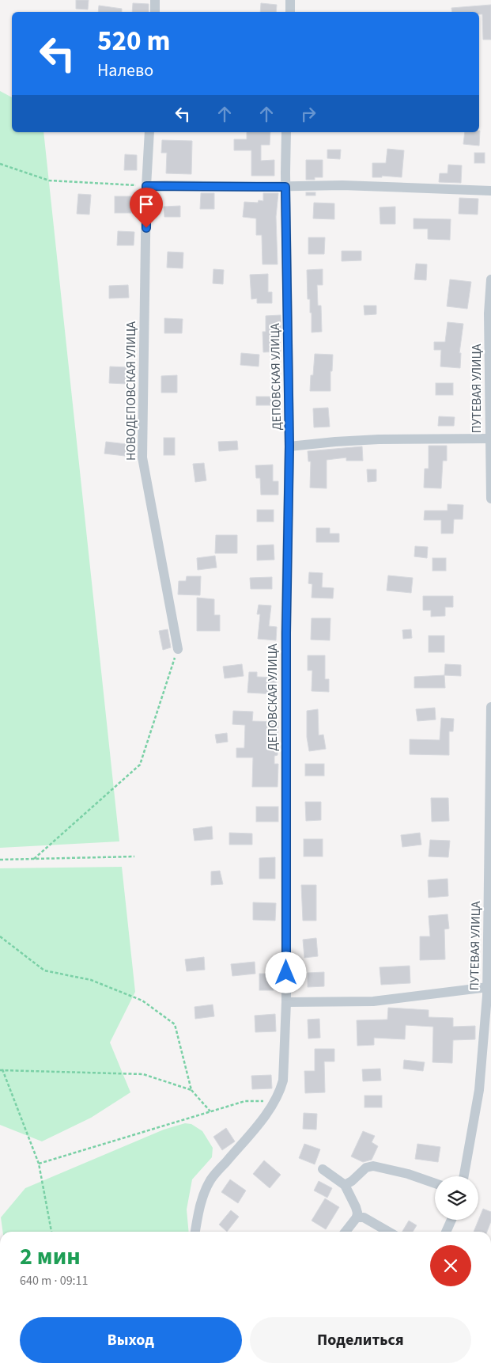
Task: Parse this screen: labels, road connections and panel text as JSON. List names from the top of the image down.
{
  "streets": {
    "street": ["ДЕПОВСКАЯ УЛИЦА", "ПУТЕВАЯ УЛИЦА", "НОВОДЕПОВСКАЯ УЛИЦА"]
  },
  "page": {
    "turn": ["520 m", "Налево"],
    "heading": ["2 мин", "640 m · 09:11"],
    "buttons": ["Выход", "Поделиться"]
  }
}
